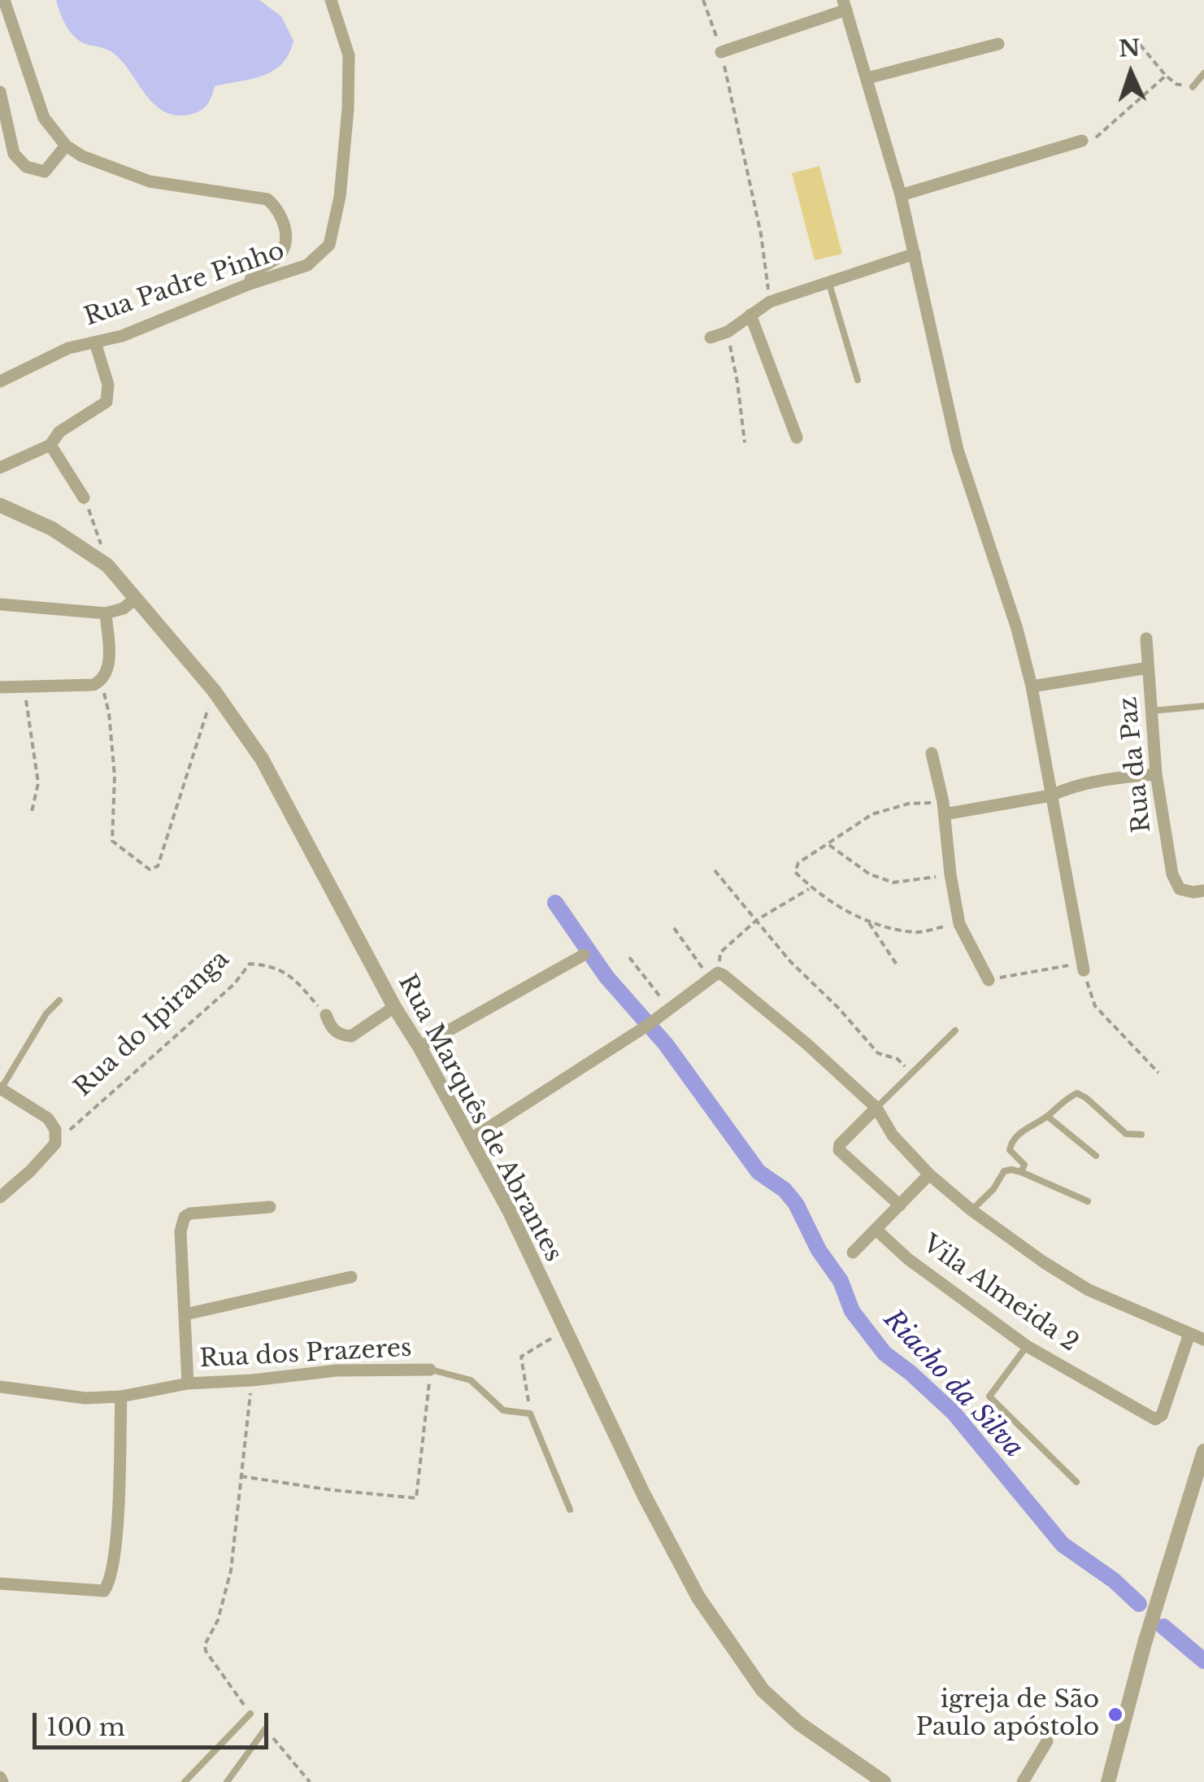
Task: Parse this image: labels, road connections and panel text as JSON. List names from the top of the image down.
{
  "streets": {
    "street": [
      "Rua Padre Pinho",
      "Rua da Paz",
      "Rua Marquês de Abrantes",
      "Vila Almeida 2",
      "Rua dos Prazeres"
    ],
    "path": ["Rua do Ipiranga"]
  },
  "water": ["Riacho da Silva"],
  "places": ["igreja de São Paulo apóstolo"],
  "scale_bar": "100 m",
  "north": "top"
}
